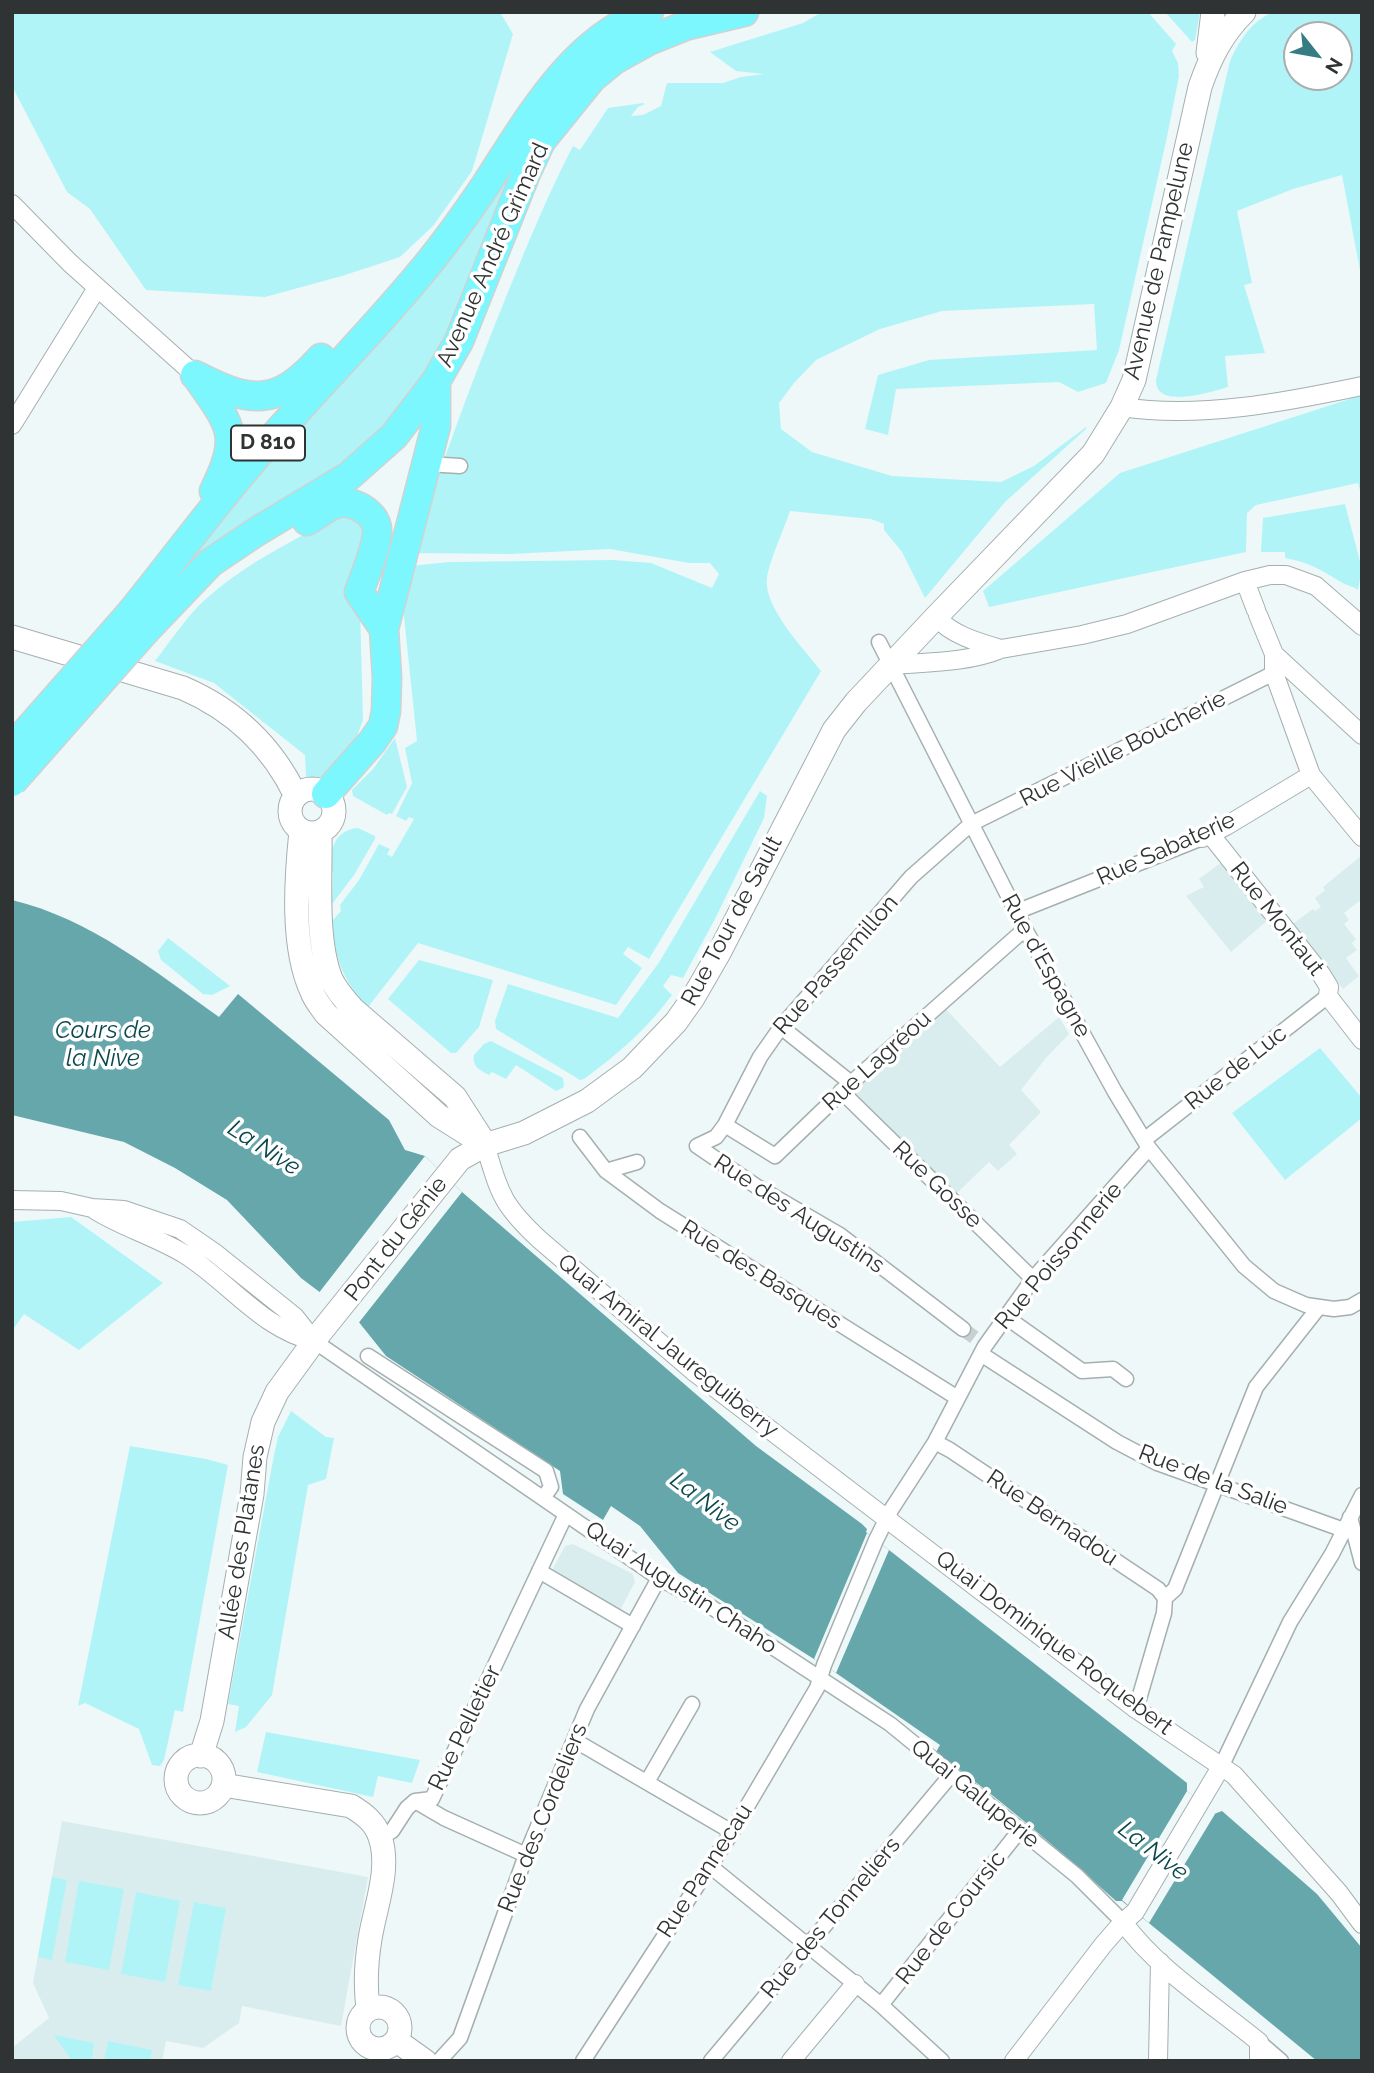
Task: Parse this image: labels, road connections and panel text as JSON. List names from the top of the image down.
{
  "streets": {
    "main road": ["Avenue André Grimard", "D 810"],
    "street": [
      "Avenue de Pampelune",
      "Rue Vieille Boucherie",
      "Rue Sabaterie",
      "Rue Montaut",
      "Rue Tour de Sault",
      "Rue Passemillon",
      "Rue d'Espagne",
      "Rue Lagréou",
      "Rue de Luc",
      "Rue Gosse",
      "Rue des Augustins",
      "Pont du Génie",
      "Rue Poissonnerie",
      "Rue des Basques",
      "Quai Amiral Jaureguiberry",
      "Rue de la Salie",
      "Rue Bernadou",
      "Allée des Platanes",
      "Quai Augustin Chaho",
      "Quai Dominique Roquebert",
      "Rue Pelletier",
      "Quai Galuperie",
      "Rue des Cordeliers",
      "Rue Pannecau",
      "Rue des Tonneliers",
      "Rue de Coursic"
    ]
  },
  "crossings": [
    ["Avenue André Grimard", "D 810"],
    ["Avenue de Pampelune", "Rue Tour de Sault"],
    ["Avenue de Pampelune", "Rue d'Espagne"],
    ["Rue Vieille Boucherie", "Rue Passemillon"],
    ["Rue Vieille Boucherie", "Rue d'Espagne"],
    ["Rue Sabaterie", "Rue Montaut"],
    ["Rue Sabaterie", "Rue d'Espagne"],
    ["Rue Montaut", "Rue de Luc"],
    ["Rue Tour de Sault", "Rue d'Espagne"],
    ["Rue Tour de Sault", "Pont du Génie"],
    ["Rue Tour de Sault", "Quai Amiral Jaureguiberry"],
    ["Rue Passemillon", "Rue d'Espagne"],
    ["Rue Passemillon", "Rue Lagréou"],
    ["Rue Passemillon", "Rue Gosse"],
    ["Rue Passemillon", "Rue des Augustins"],
    ["Rue d'Espagne", "Rue Lagréou"],
    ["Rue d'Espagne", "Rue de Luc"],
    ["Rue d'Espagne", "Rue Poissonnerie"],
    ["Rue Lagréou", "Rue Gosse"],
    ["Rue Lagréou", "Rue des Augustins"],
    ["Rue de Luc", "Rue Poissonnerie"],
    ["Rue Gosse", "Rue Poissonnerie"],
    ["Pont du Génie", "Quai Amiral Jaureguiberry"],
    ["Pont du Génie", "Allée des Platanes"],
    ["Pont du Génie", "Quai Augustin Chaho"],
    ["Rue Poissonnerie", "Rue des Basques"],
    ["Rue Poissonnerie", "Quai Amiral Jaureguiberry"],
    ["Rue Poissonnerie", "Rue de la Salie"],
    ["Rue Poissonnerie", "Rue Bernadou"],
    ["Rue Poissonnerie", "Quai Dominique Roquebert"],
    ["Rue Poissonnerie", "Rue Pannecau"],
    ["Quai Amiral Jaureguiberry", "Quai Dominique Roquebert"],
    ["Allée des Platanes", "Quai Augustin Chaho"],
    ["Quai Augustin Chaho", "Rue Pelletier"],
    ["Quai Augustin Chaho", "Quai Galuperie"],
    ["Quai Augustin Chaho", "Rue des Cordeliers"],
    ["Quai Augustin Chaho", "Rue Pannecau"],
    ["Quai Galuperie", "Rue Pannecau"],
    ["Quai Galuperie", "Rue des Tonneliers"],
    ["Quai Galuperie", "Rue de Coursic"]
  ],
  "water": ["Cours de la Nive", "La Nive"],
  "north": "bottom right"
}
